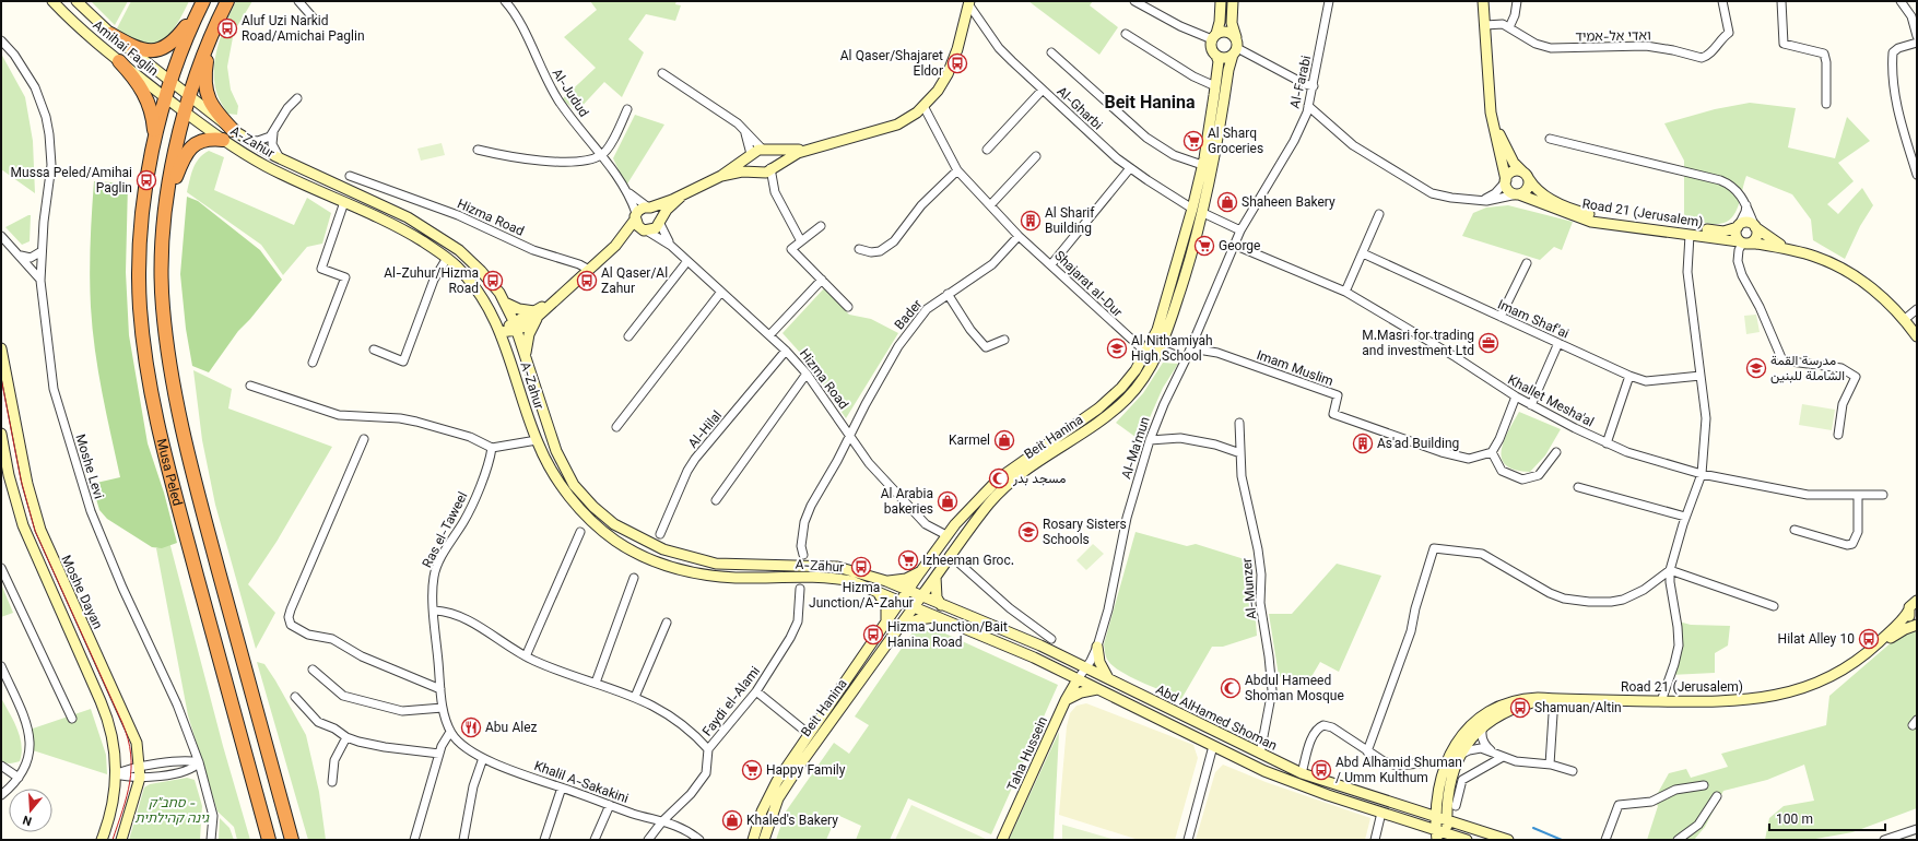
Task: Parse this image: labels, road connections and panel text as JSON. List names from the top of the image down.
{
  "streets": {
    "highway": ["Musa Peled"],
    "main road": [
      "Amihai Faglin",
      "A-Zahur",
      "Road 21 (Jerusalem)",
      "Beit Hanina",
      "Moshe Dayan",
      "Abd AlHamed Shoman",
      "Taha Hussein"
    ],
    "street": [
      "ואדי אל-אמיד",
      "Al-Farabi",
      "Al-Judud",
      "Al-Gharbi",
      "Hizma Road",
      "Shajarat al-Dur",
      "Bader",
      "Imam Shaf'ai",
      "Imam Muslim",
      "Khallet Mesha'al",
      "Al-Hilal",
      "Al-Ma'mun",
      "Moshe Levi",
      "Ras el-Taweel",
      "Al-Munzer",
      "Faydi el-Alami",
      "Khalil A-Sakakini"
    ]
  },
  "crossings": [
    ["ואדי אל-אמיד", "Road 21 (Jerusalem)"],
    ["Amihai Faglin", "A-Zahur"],
    ["Amihai Faglin", "Musa Peled"],
    ["Al-Farabi", "Al-Ma'mun"],
    ["Al-Judud", "Hizma Road"],
    ["Al-Gharbi", "Beit Hanina"],
    ["A-Zahur", "Beit Hanina"],
    ["A-Zahur", "Musa Peled"],
    ["A-Zahur", "Abd AlHamed Shoman"],
    ["Road 21 (Jerusalem)", "Abd AlHamed Shoman"],
    ["Hizma Road", "Bader"],
    ["Hizma Road", "Al-Hilal"],
    ["Hizma Road", "Beit Hanina"],
    ["Shajarat al-Dur", "Bader"],
    ["Shajarat al-Dur", "Beit Hanina"],
    ["Imam Muslim", "Al-Ma'mun"],
    ["Khallet Mesha'al", "Al-Ma'mun"],
    ["Beit Hanina", "Abd AlHamed Shoman"],
    ["Al-Ma'mun", "Abd AlHamed Shoman"],
    ["Al-Ma'mun", "Taha Hussein"],
    ["Ras el-Taweel", "Khalil A-Sakakini"],
    ["Al-Munzer", "Abd AlHamed Shoman"],
    ["Faydi el-Alami", "Khalil A-Sakakini"],
    ["Abd AlHamed Shoman", "Taha Hussein"]
  ],
  "districts": ["Beit Hanina"],
  "parks": ["סחב\"ק - גינה קהילתית"],
  "places": {
    "bus stop": [
      "Aluf Uzi Narkid Road/Amichai Paglin",
      "Al Qaser/Shajaret Eldor",
      "Mussa Peled/Amihai Paglin",
      "Al-Zuhur/Hizma Road",
      "Al Qaser/Al Zahur",
      "Hizma Junction/A-Zahur",
      "Hizma Junction/Bait Hanina Road",
      "Hilat Alley 10",
      "Shamuan/Altin",
      "Abd Alhamid Shuman / Umm Kulthum"
    ],
    "supermarket": [
      "Al Sharq Groceries",
      "George",
      "Izheeman Groc.",
      "Happy Family"
    ],
    "shop": [
      "Shaheen Bakery",
      "Karmel",
      "Al Arabia bakeries",
      "Khaled's Bakery"
    ],
    "building": ["Al Sharif Building", "As'ad Building"],
    "office": ["M.Masri for trading and investment Ltd"],
    "school or university": ["Al Nithamiyah High School", "مدرسة القمة الشاملة للبنين", "Rosary Sisters Schools"],
    "mosque": ["مسجد بدر", "Abdul Hameed Shoman Mosque"],
    "restaurant": ["Abu Alez"]
  },
  "scale_bar": "100 m",
  "north": "bottom"
}
